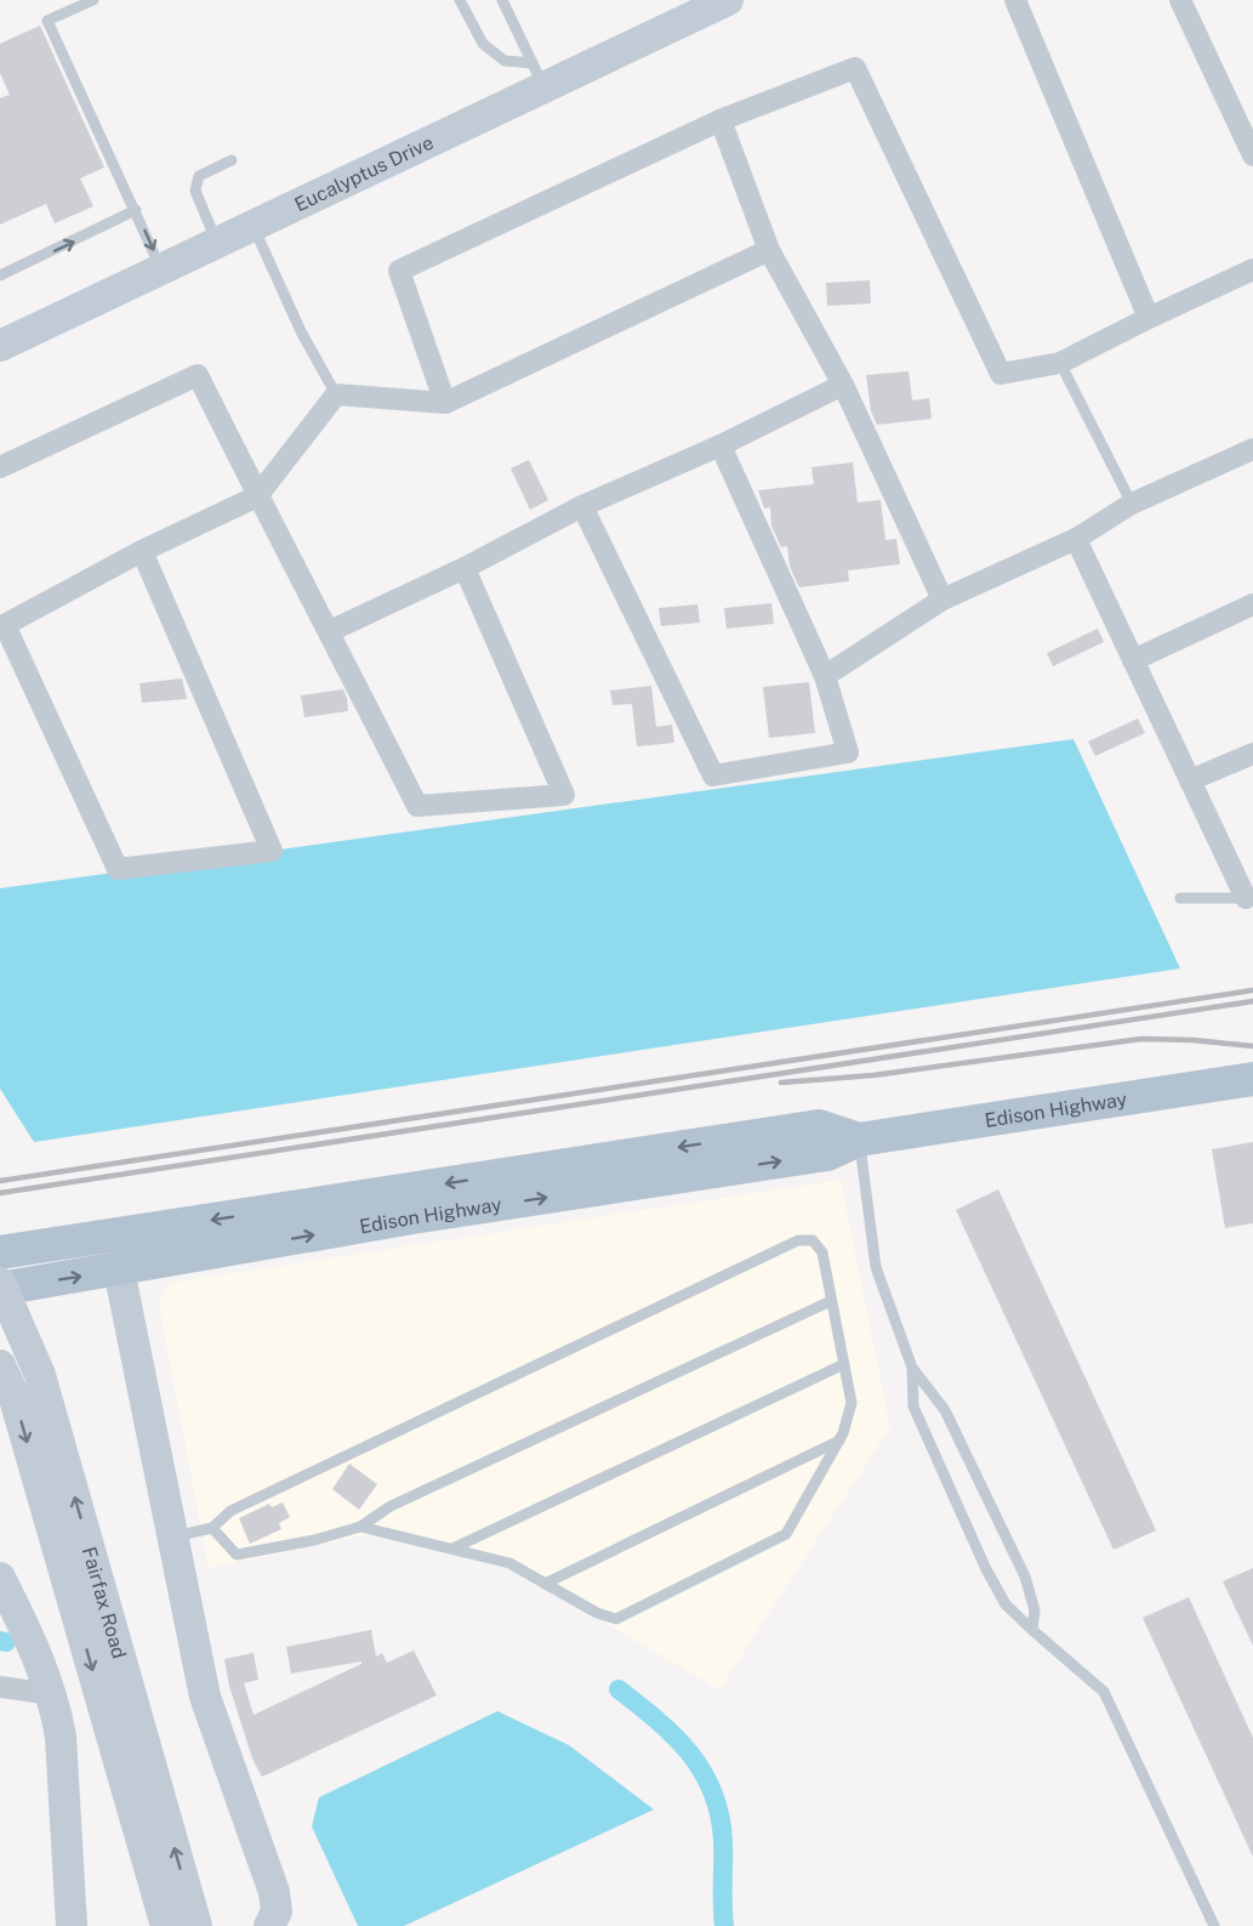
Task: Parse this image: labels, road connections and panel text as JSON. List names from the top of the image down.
{
  "streets": {
    "main road": ["Eucalyptus Drive", "Edison Highway", "Fairfax Road"]
  },
  "crossings": [
    ["Edison Highway", "Fairfax Road"]
  ]
}
